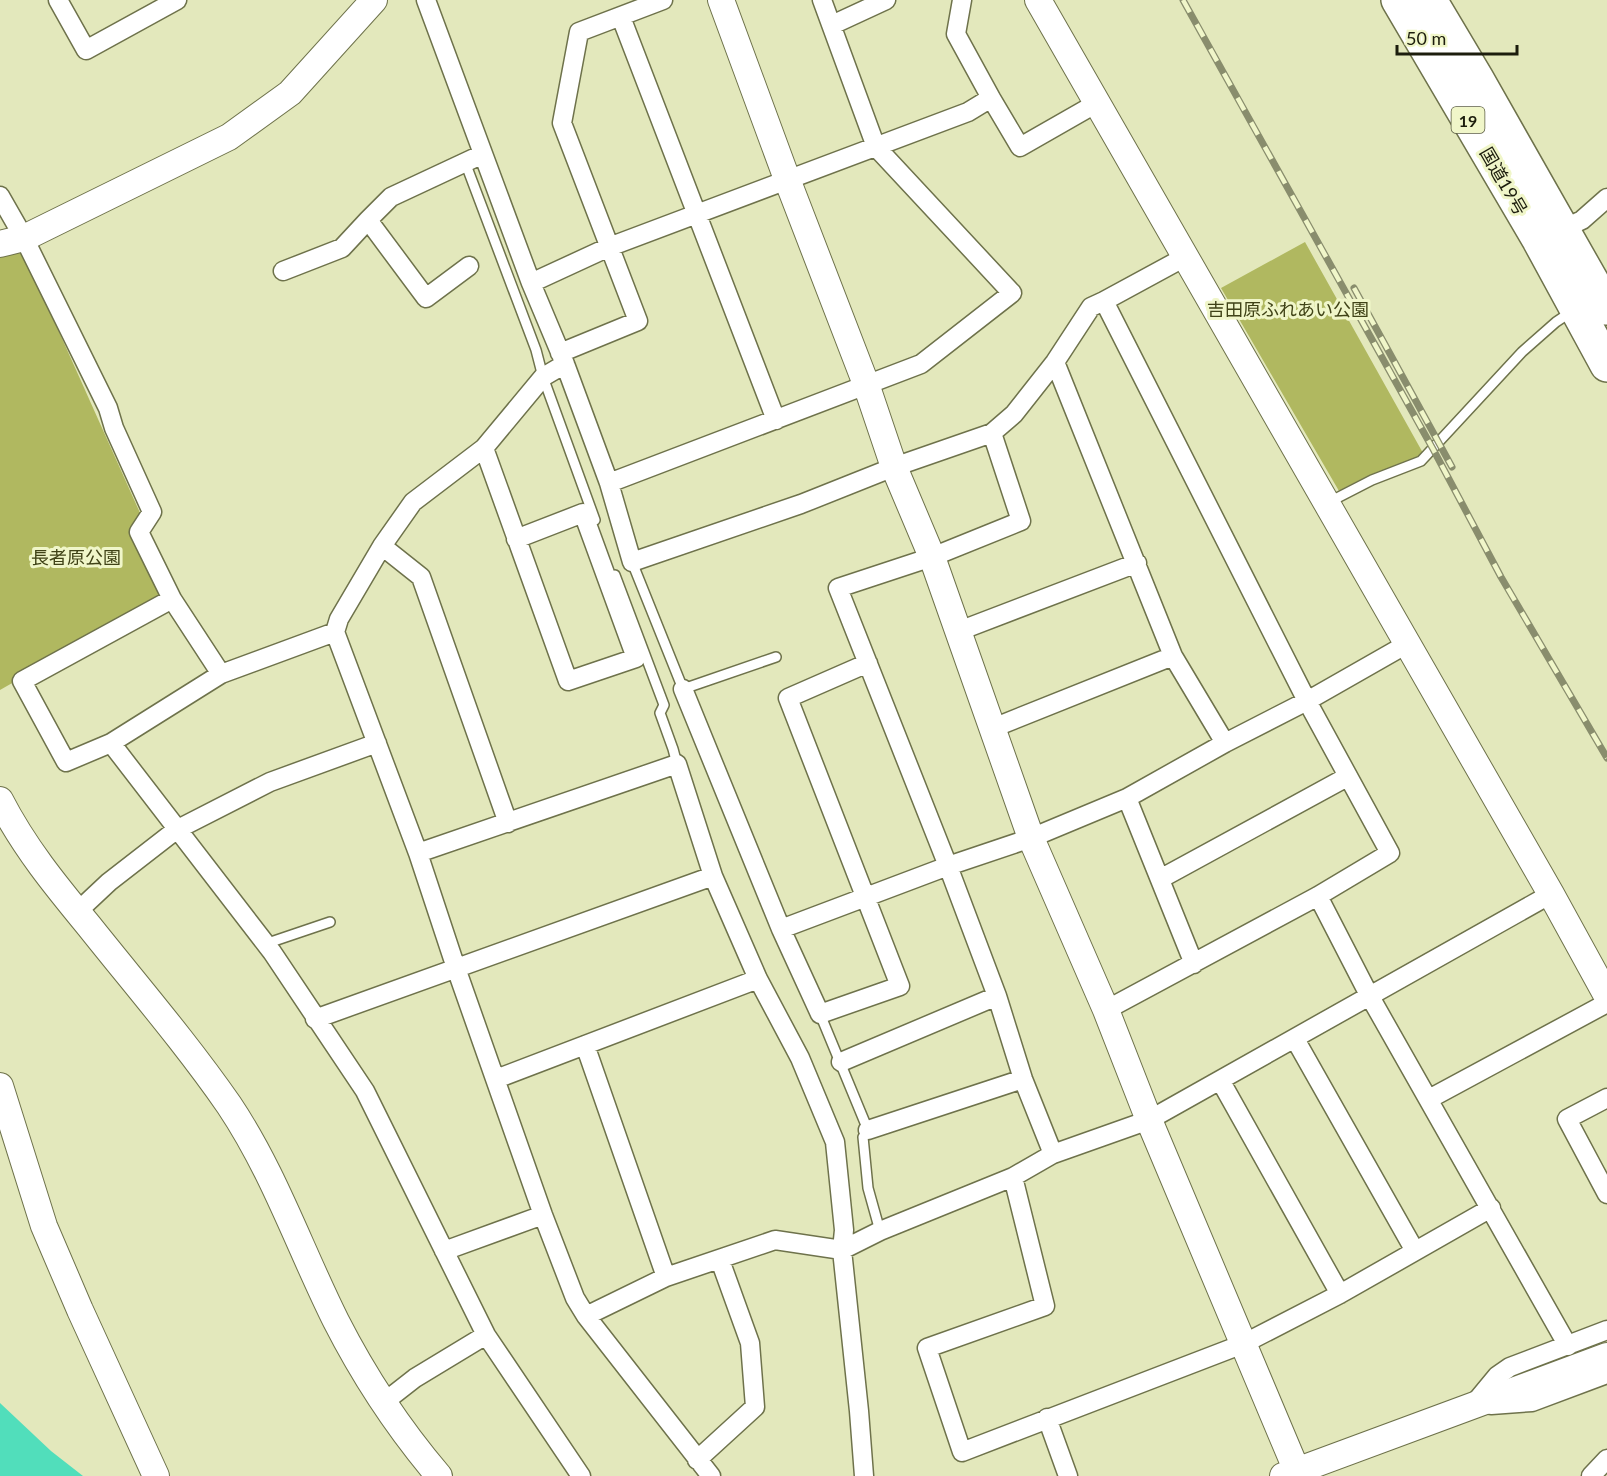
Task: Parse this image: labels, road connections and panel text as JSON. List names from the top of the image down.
{
  "streets": {
    "highway": ["19", "国道19号"]
  },
  "parks": ["吉田原ふれあい公園", "長者原公園"],
  "scale_bar": "50 m"
}
